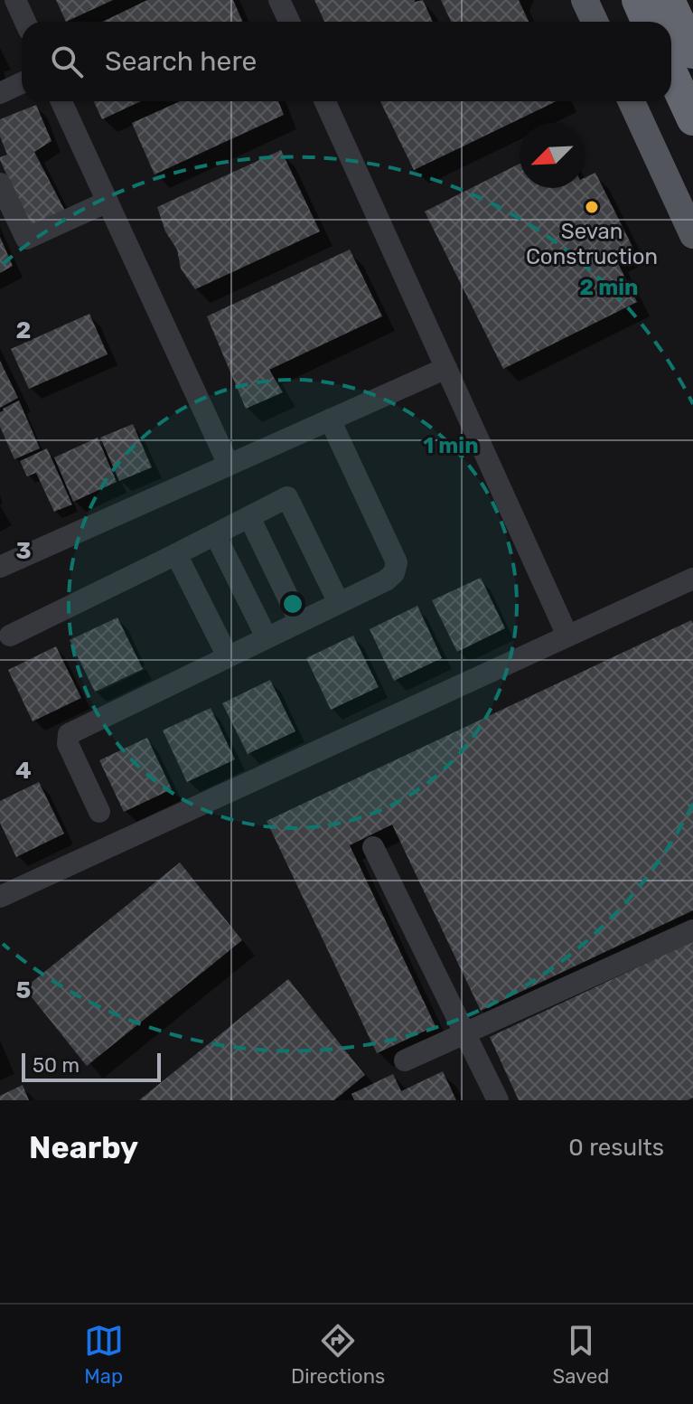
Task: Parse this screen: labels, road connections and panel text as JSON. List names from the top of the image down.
{
  "places": ["Sevan Construction"],
  "scale_bar": "50 m",
  "north": "bottom left",
  "page": {
    "search": "Search here",
    "scale": "50 m",
    "heading": ["Nearby", "0 results"],
    "nav": ["Map", "Directions", "Saved"]
  },
  "grid": {
    "rows": [
      "2",
      "3",
      "4",
      "5"
    ]
  },
  "rings": ["2 min", "1 min"]
}
